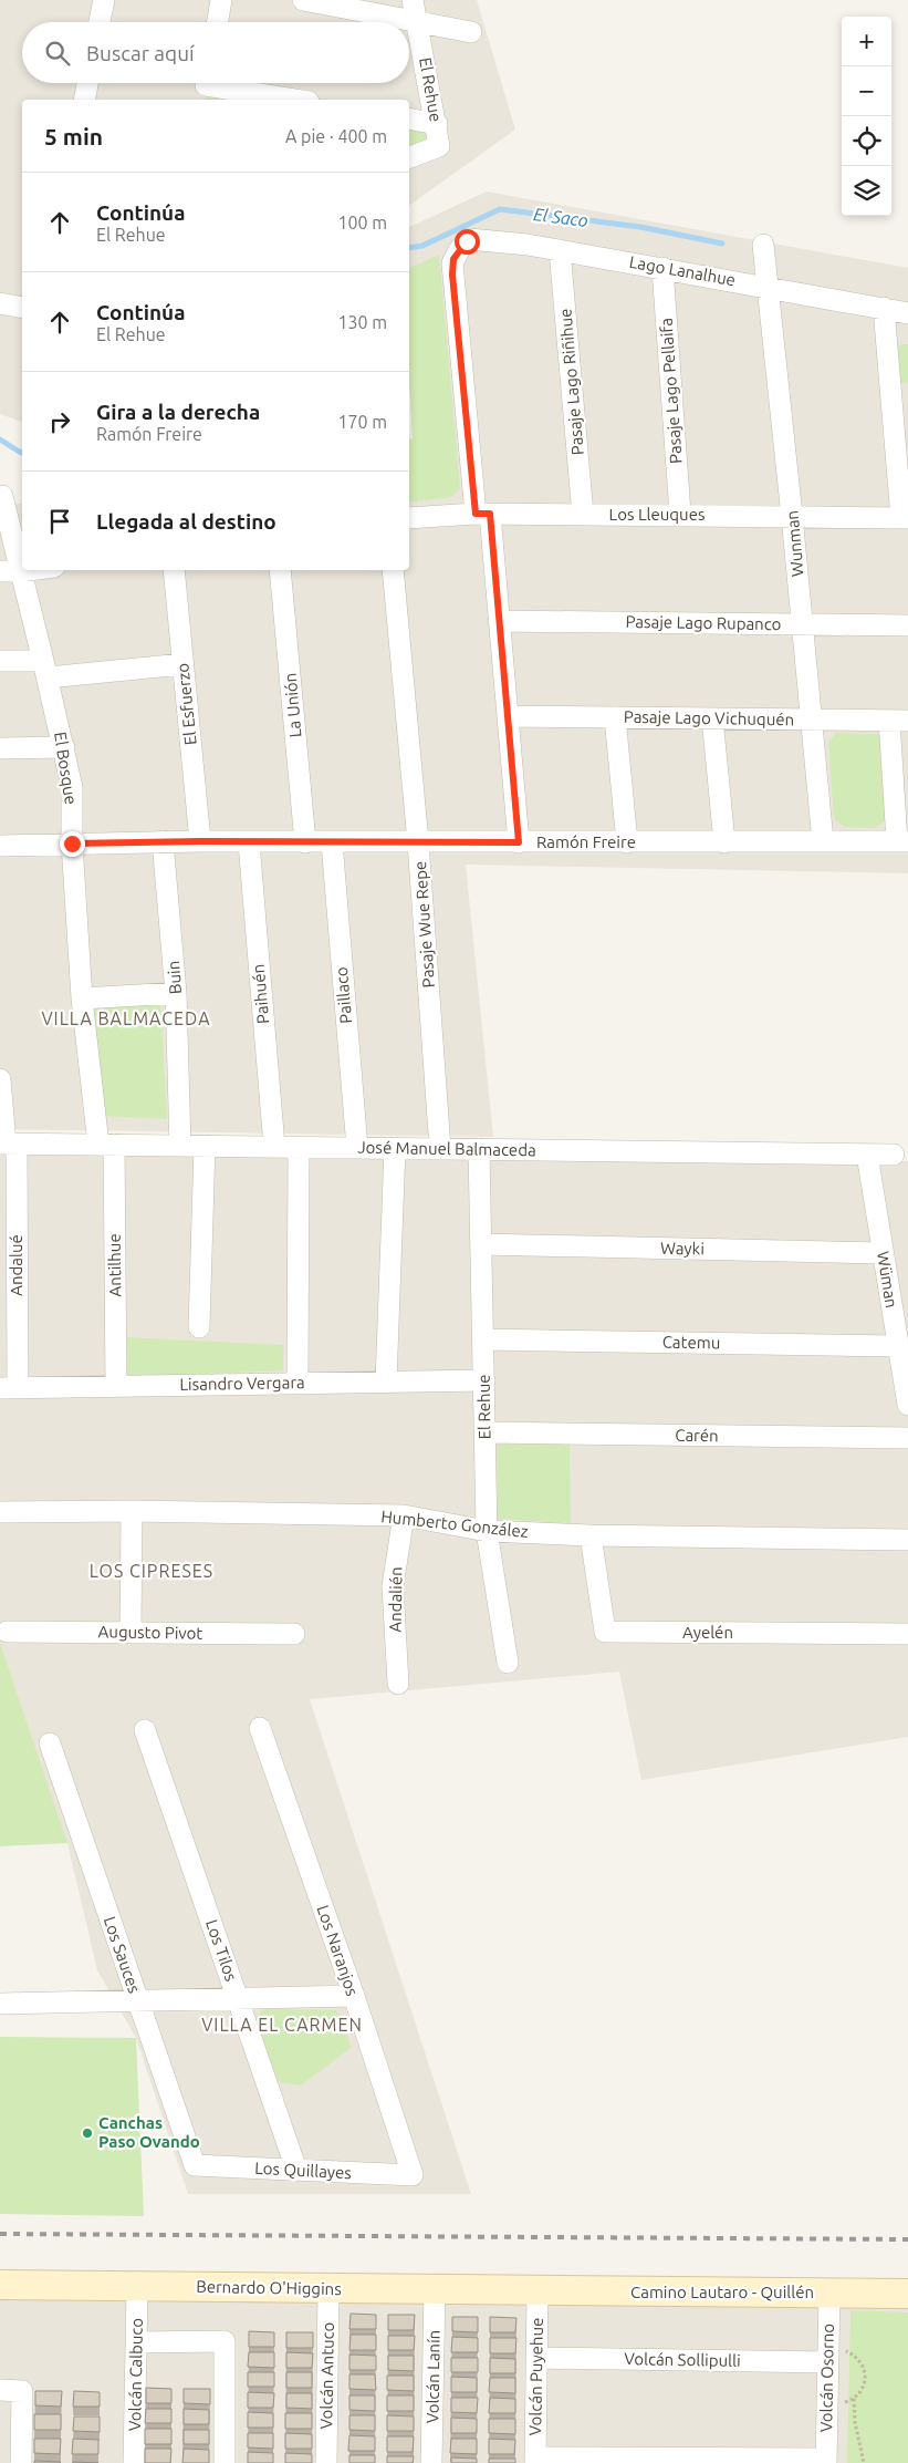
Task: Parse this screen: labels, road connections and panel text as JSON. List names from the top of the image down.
{
  "streets": {
    "main road": ["Bernardo O'Higgins", "Camino Lautaro - Quillén"],
    "street": [
      "El Rehue",
      "Lago Lanalhue",
      "Pasaje Lago Riñihue",
      "Pasaje Lago Pellaifa",
      "Los Lleuques",
      "Wunman",
      "Pasaje Lago Rupanco",
      "El Esfuerzo",
      "La Unión",
      "Pasaje Lago Vichuquén",
      "El Bosque",
      "Ramón Freire",
      "Pasaje Wue Repe",
      "Buin",
      "Paihuén",
      "Paillaco",
      "José Manuel Balmaceda",
      "Wayki",
      "Andalué",
      "Antilhue",
      "Wüman",
      "Catemu",
      "Lisandro Vergara",
      "Carén",
      "Humberto González",
      "Andalién",
      "Augusto Pivot",
      "Ayelén",
      "Los Tilos",
      "Los Naranjos",
      "Los Sauces",
      "Los Quillayes",
      "Volcán Sollipulli",
      "Volcán Calbuco",
      "Volcán Antuco",
      "Volcán Lanín",
      "Volcán Puyehue",
      "Volcán Osorno"
    ]
  },
  "crossings": [
    ["El Rehue", "José Manuel Balmaceda"],
    ["El Rehue", "Wayki"],
    ["El Rehue", "Catemu"],
    ["El Rehue", "Lisandro Vergara"],
    ["El Rehue", "Carén"],
    ["El Rehue", "Humberto González"],
    ["Lago Lanalhue", "Pasaje Lago Riñihue"],
    ["Lago Lanalhue", "Pasaje Lago Pellaifa"],
    ["Lago Lanalhue", "Los Lleuques"],
    ["Lago Lanalhue", "Wunman"],
    ["Pasaje Lago Riñihue", "Los Lleuques"],
    ["Pasaje Lago Pellaifa", "Los Lleuques"],
    ["Los Lleuques", "Wunman"],
    ["Wunman", "Pasaje Lago Rupanco"],
    ["Wunman", "Pasaje Lago Vichuquén"],
    ["Wunman", "Ramón Freire"],
    ["El Esfuerzo", "Ramón Freire"],
    ["La Unión", "Ramón Freire"],
    ["El Bosque", "Ramón Freire"],
    ["El Bosque", "José Manuel Balmaceda"],
    ["El Bosque", "Antilhue"],
    ["Ramón Freire", "Pasaje Wue Repe"],
    ["Ramón Freire", "Buin"],
    ["Ramón Freire", "Paihuén"],
    ["Ramón Freire", "Paillaco"],
    ["Pasaje Wue Repe", "José Manuel Balmaceda"],
    ["Buin", "José Manuel Balmaceda"],
    ["Paihuén", "José Manuel Balmaceda"],
    ["Paillaco", "José Manuel Balmaceda"],
    ["José Manuel Balmaceda", "Andalué"],
    ["José Manuel Balmaceda", "Antilhue"],
    ["José Manuel Balmaceda", "Wüman"],
    ["Wayki", "Wüman"],
    ["Andalué", "Lisandro Vergara"],
    ["Antilhue", "Lisandro Vergara"],
    ["Wüman", "Catemu"],
    ["Humberto González", "Andalién"],
    ["Humberto González", "Ayelén"],
    ["Los Tilos", "Los Quillayes"],
    ["Los Naranjos", "Los Quillayes"],
    ["Los Sauces", "Los Quillayes"],
    ["Bernardo O'Higgins", "Camino Lautaro - Quillén"],
    ["Bernardo O'Higgins", "Volcán Calbuco"],
    ["Bernardo O'Higgins", "Volcán Antuco"],
    ["Bernardo O'Higgins", "Volcán Lanín"],
    ["Bernardo O'Higgins", "Volcán Puyehue"],
    ["Camino Lautaro - Quillén", "Volcán Puyehue"],
    ["Camino Lautaro - Quillén", "Volcán Osorno"],
    ["Volcán Sollipulli", "Volcán Puyehue"],
    ["Volcán Sollipulli", "Volcán Osorno"]
  ],
  "districts": ["VILLA BALMACEDA", "LOS CIPRESES", "VILLA EL CARMEN"],
  "water": ["El Saco"],
  "places": ["Canchas Paso Ovando"],
  "page": {
    "map_buttons": ["+", "−"],
    "search": "Buscar aquí",
    "heading": ["5 min", "A pie · 400 m"],
    "list": [
      ["Continúa", "El Rehue", "100 m"],
      ["Continúa", "El Rehue", "130 m"],
      ["Gira a la derecha", "Ramón Freire", "170 m"],
      "Llegada al destino"
    ]
  }
}
